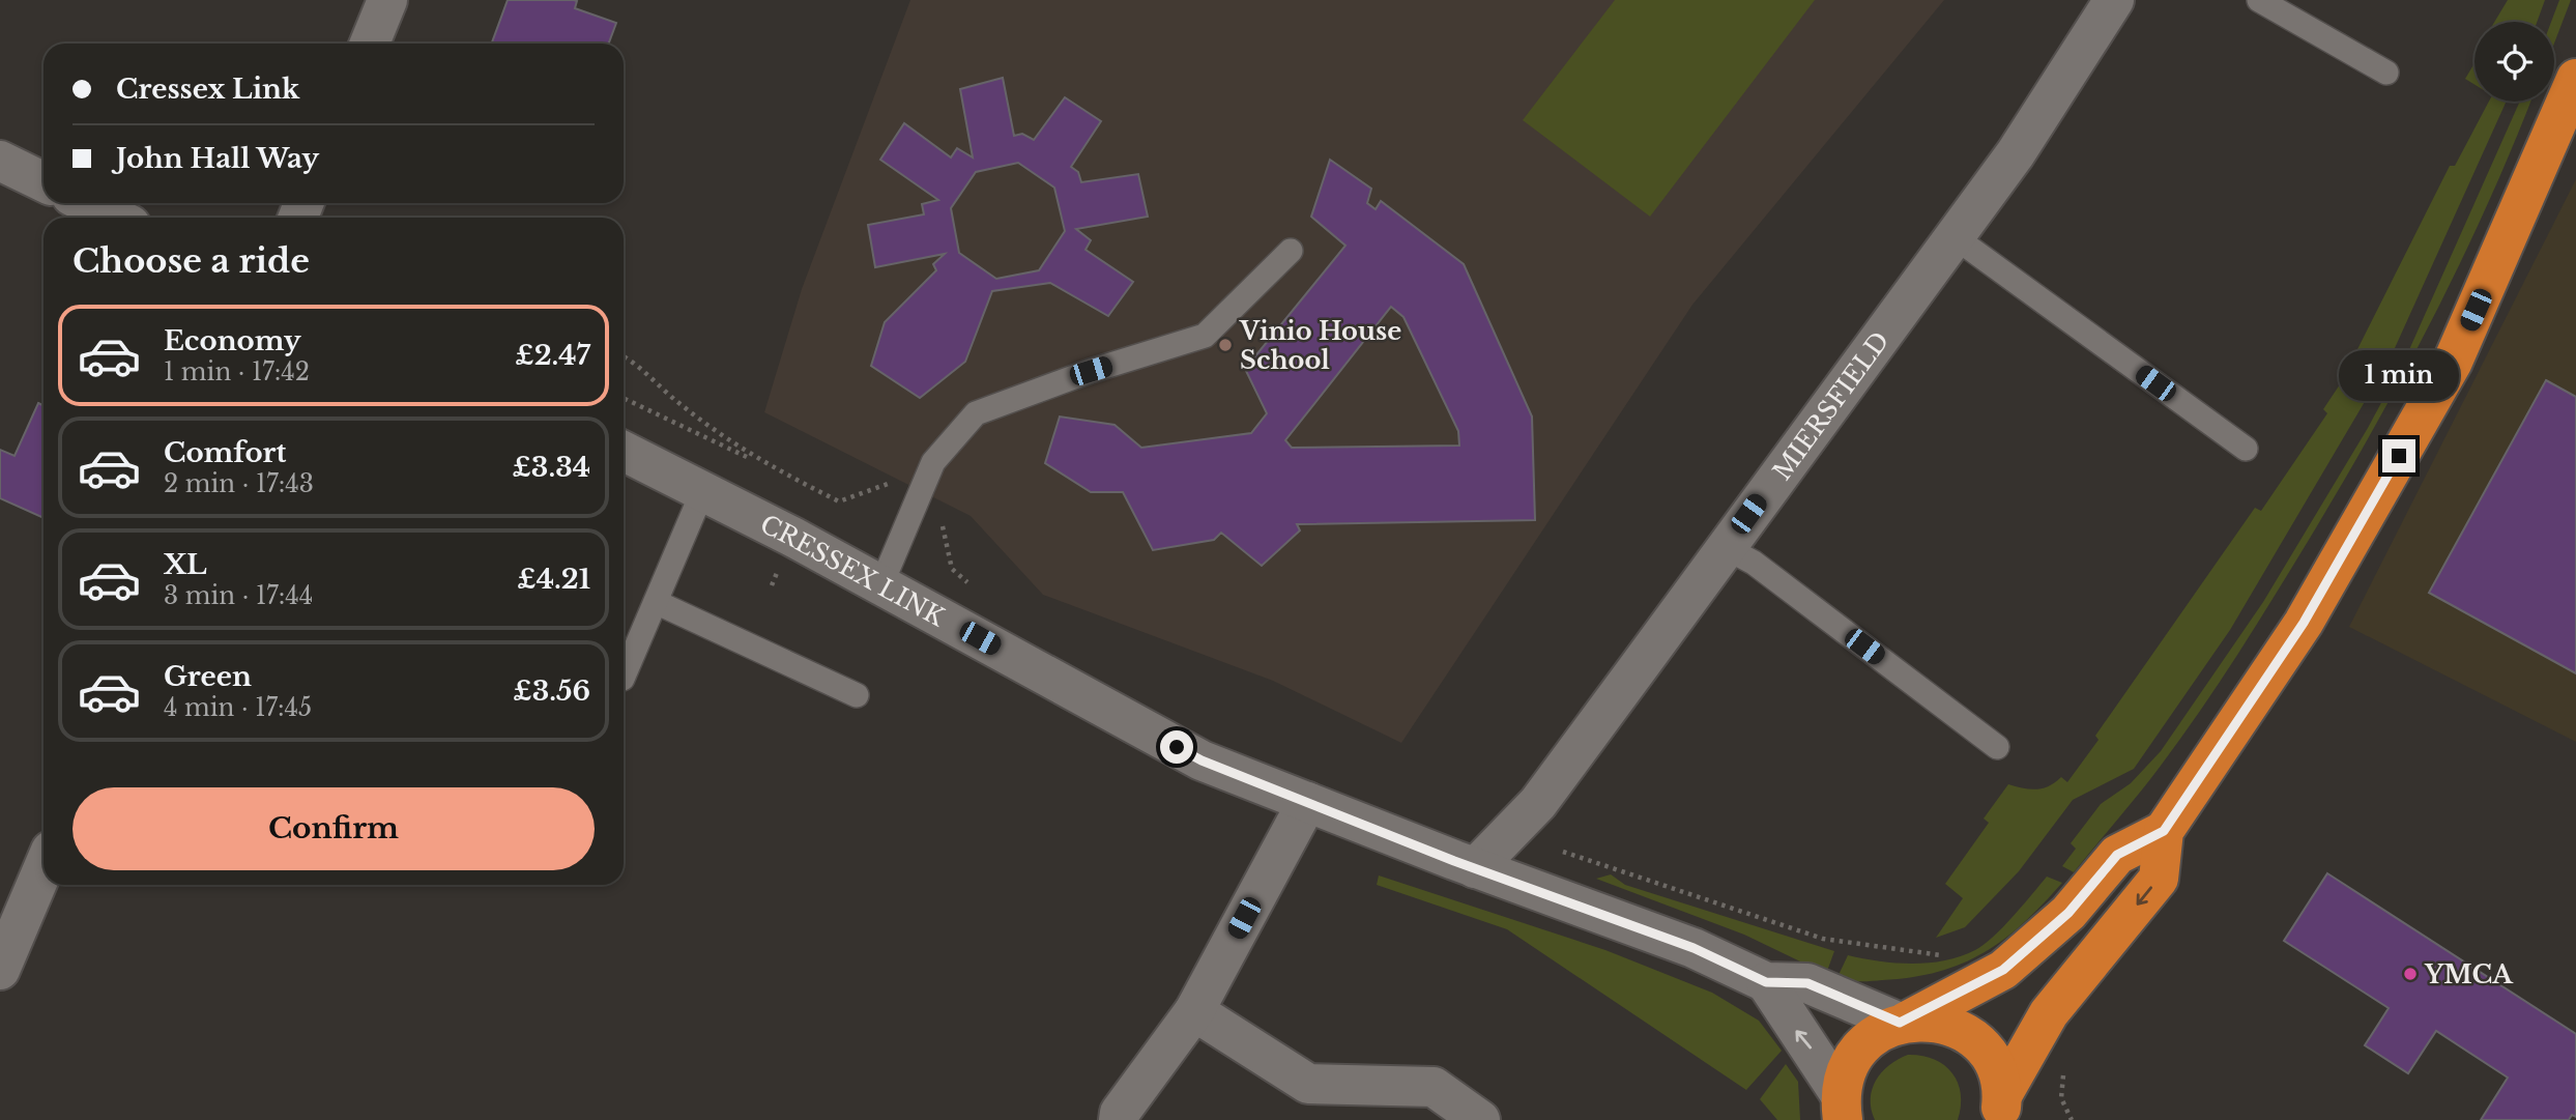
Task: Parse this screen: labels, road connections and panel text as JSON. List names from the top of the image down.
{
  "streets": {
    "street": ["MIERSFIELD", "CRESSEX LINK"]
  },
  "crossings": [
    ["MIERSFIELD", "CRESSEX LINK"]
  ],
  "places": ["Vinio House School", "YMCA"],
  "page": {
    "banner": ["Cressex Link", "John Hall Way"],
    "heading": "Choose a ride",
    "list": [
      {
        "name": "Economy",
        "note": "1 min · 17:42",
        "value": "£2.47"
      },
      {
        "name": "Comfort",
        "note": "2 min · 17:43",
        "value": "£3.34"
      },
      {
        "name": "XL",
        "note": "3 min · 17:44",
        "value": "£4.21"
      },
      {
        "name": "Green",
        "note": "4 min · 17:45",
        "value": "£3.56"
      }
    ],
    "bubble": "1 min",
    "buttons": "Confirm"
  }
}
